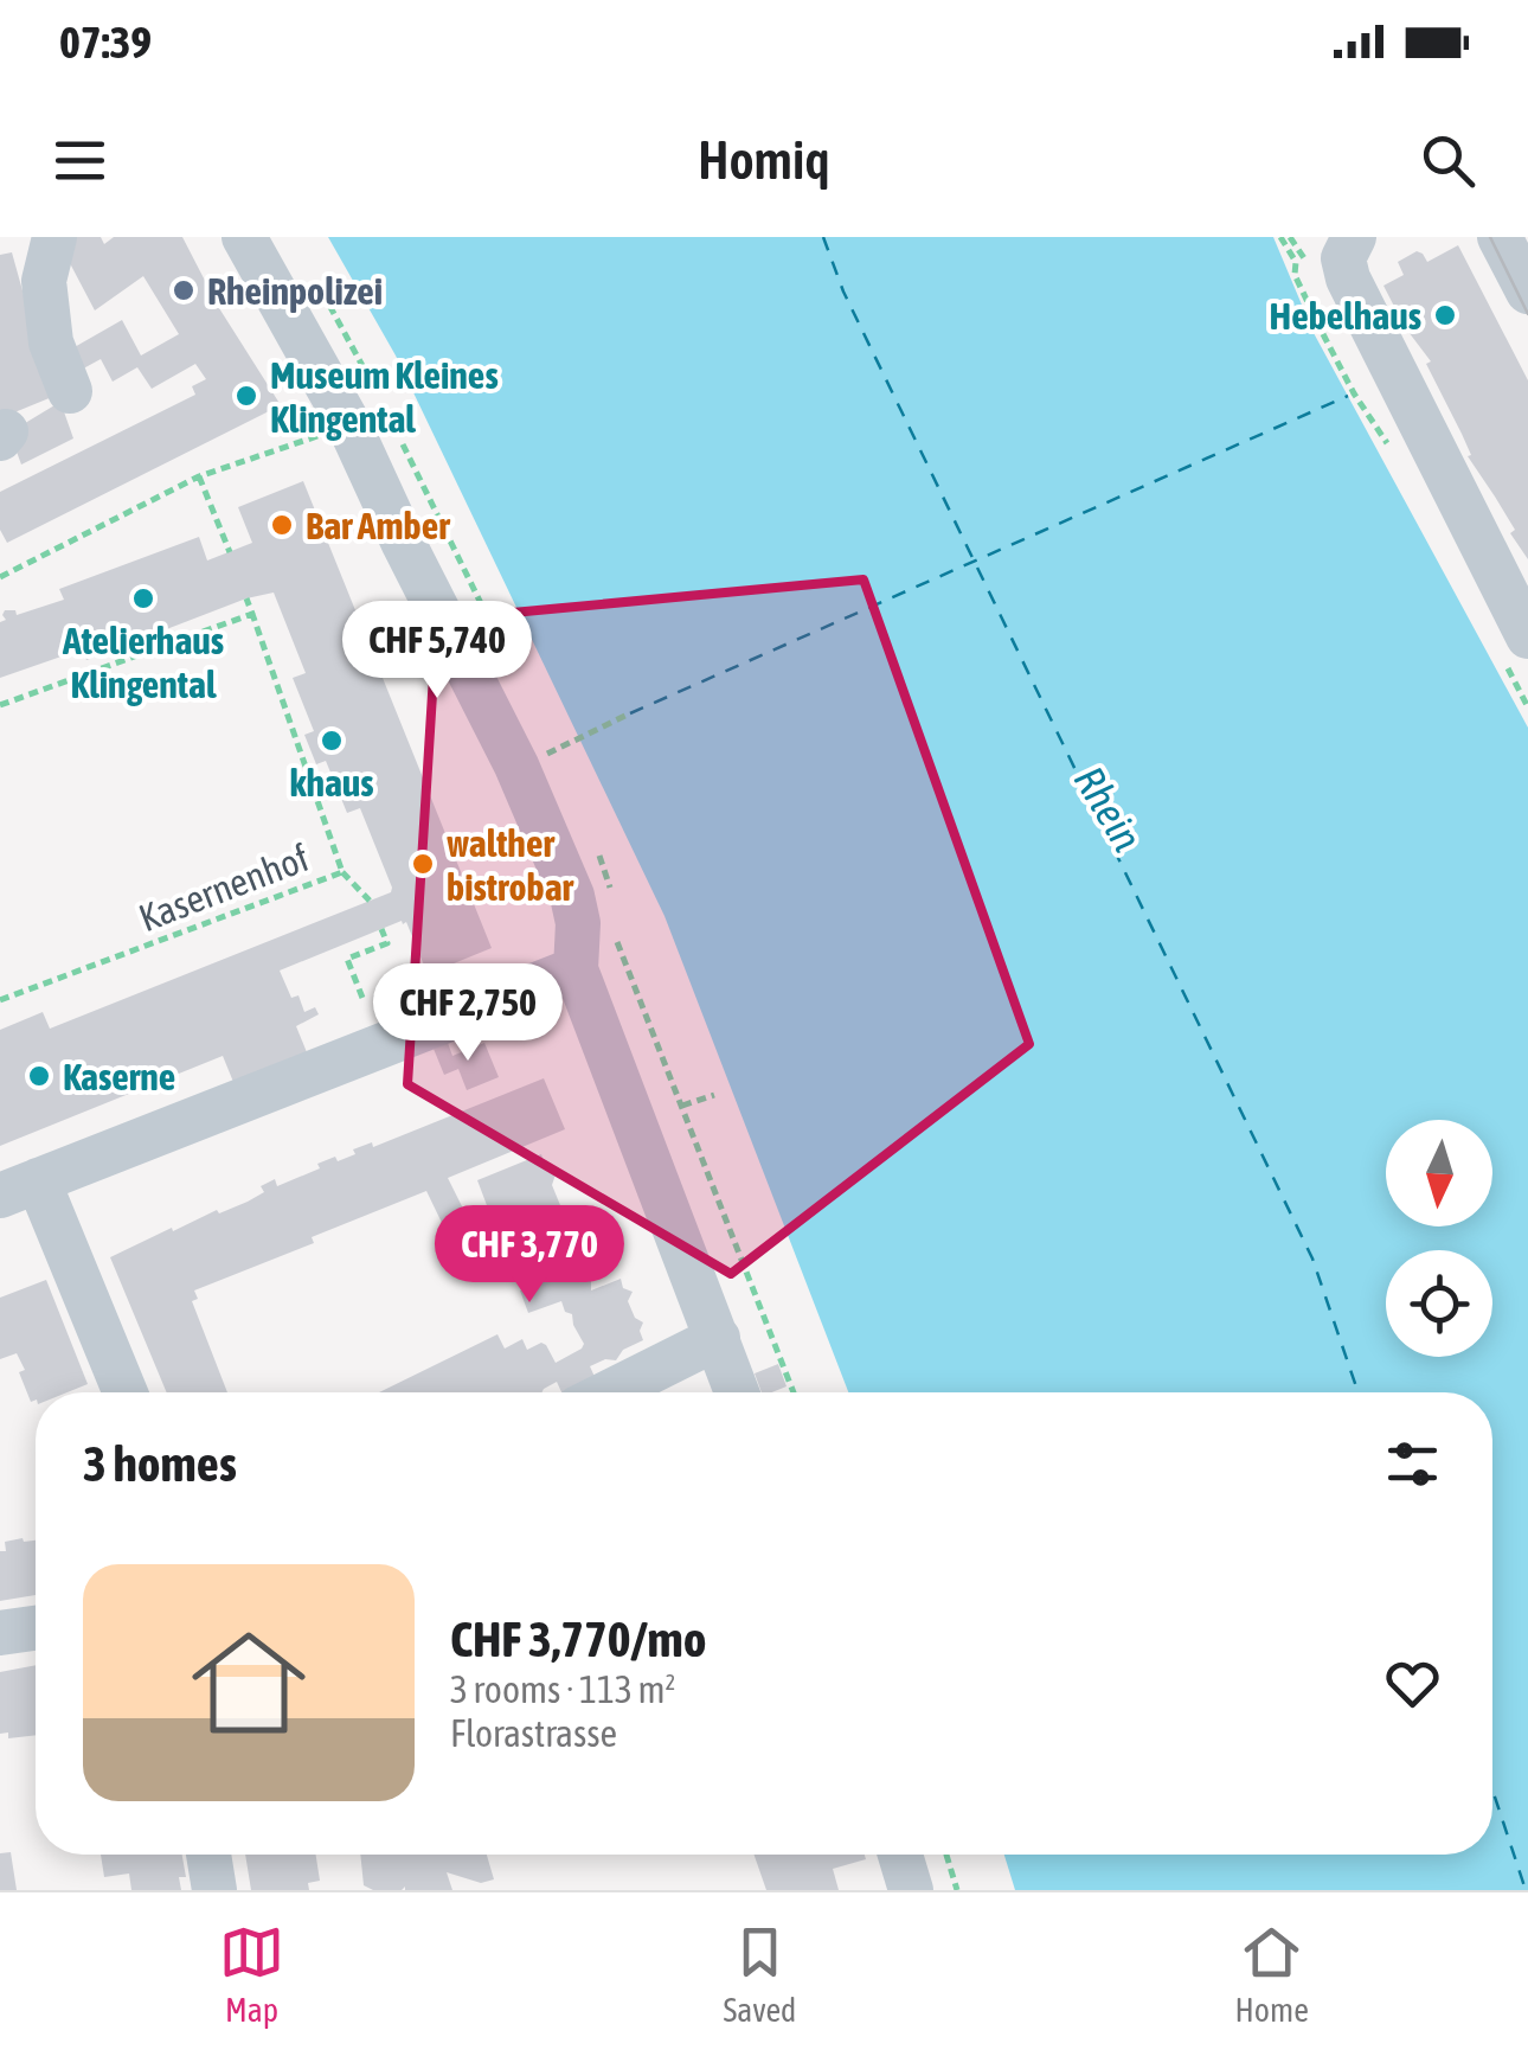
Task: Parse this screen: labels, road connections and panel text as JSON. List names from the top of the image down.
{
  "streets": {
    "path": ["Kasernenhof"]
  },
  "water": ["Rhein"],
  "places": [
    "Rheinpolizei",
    "Hebelhaus",
    "Museum Kleines Klingental",
    "Bar Amber",
    "Atelierhaus Klingental",
    "khaus",
    "walther bistrobar",
    "Kaserne"
  ],
  "north": "bottom",
  "page": {
    "status": "07:39",
    "header": "Homiq",
    "price": ["CHF 5,740", "CHF 2,750", "CHF 3,770"],
    "heading": "3 homes",
    "list": [
      {
        "name": "CHF 3,770/mo",
        "note": "3 rooms · 113 m² · Florastrasse"
      }
    ],
    "tabs": ["Map", "Saved", "Home"]
  }
}
